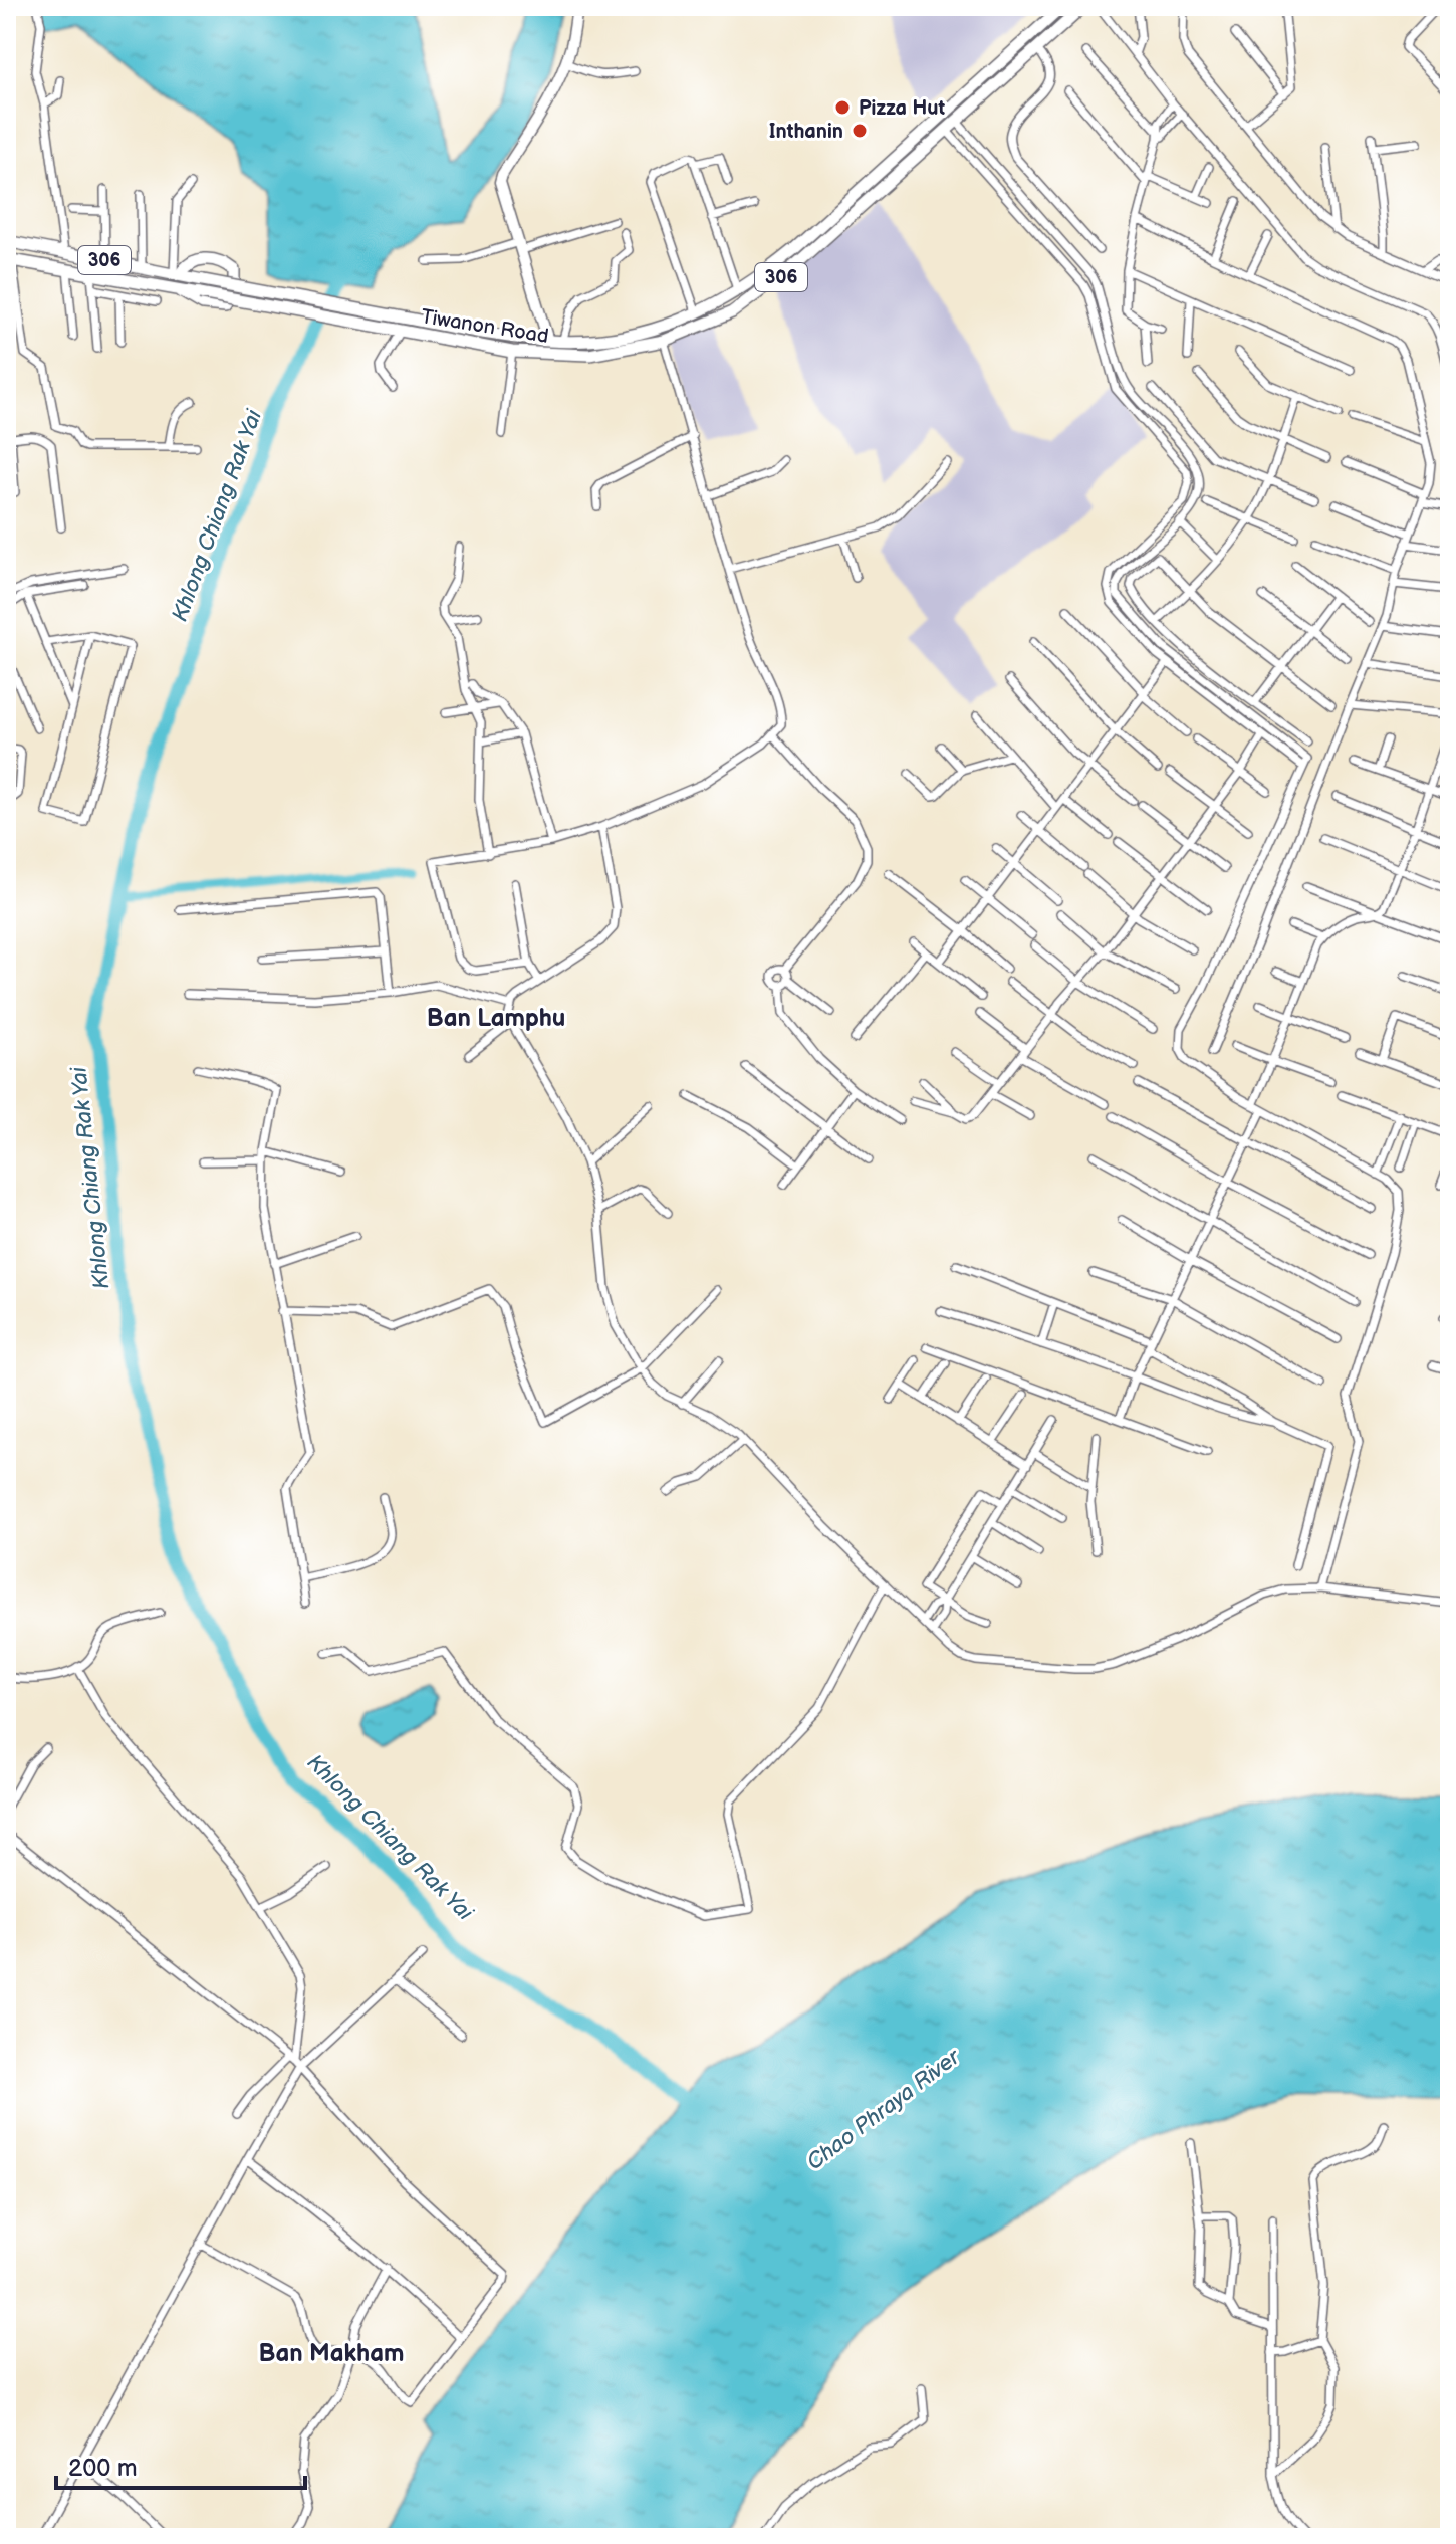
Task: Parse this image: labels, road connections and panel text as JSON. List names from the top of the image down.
{
  "streets": {
    "main road": ["306", "Tiwanon Road"]
  },
  "districts": ["Ban Lamphu", "Ban Makham"],
  "water": ["Khlong Chiang Rak Yai", "Chao Phraya River"],
  "places": ["Pizza Hut", "Inthanin"],
  "scale_bar": "200 m"
}
